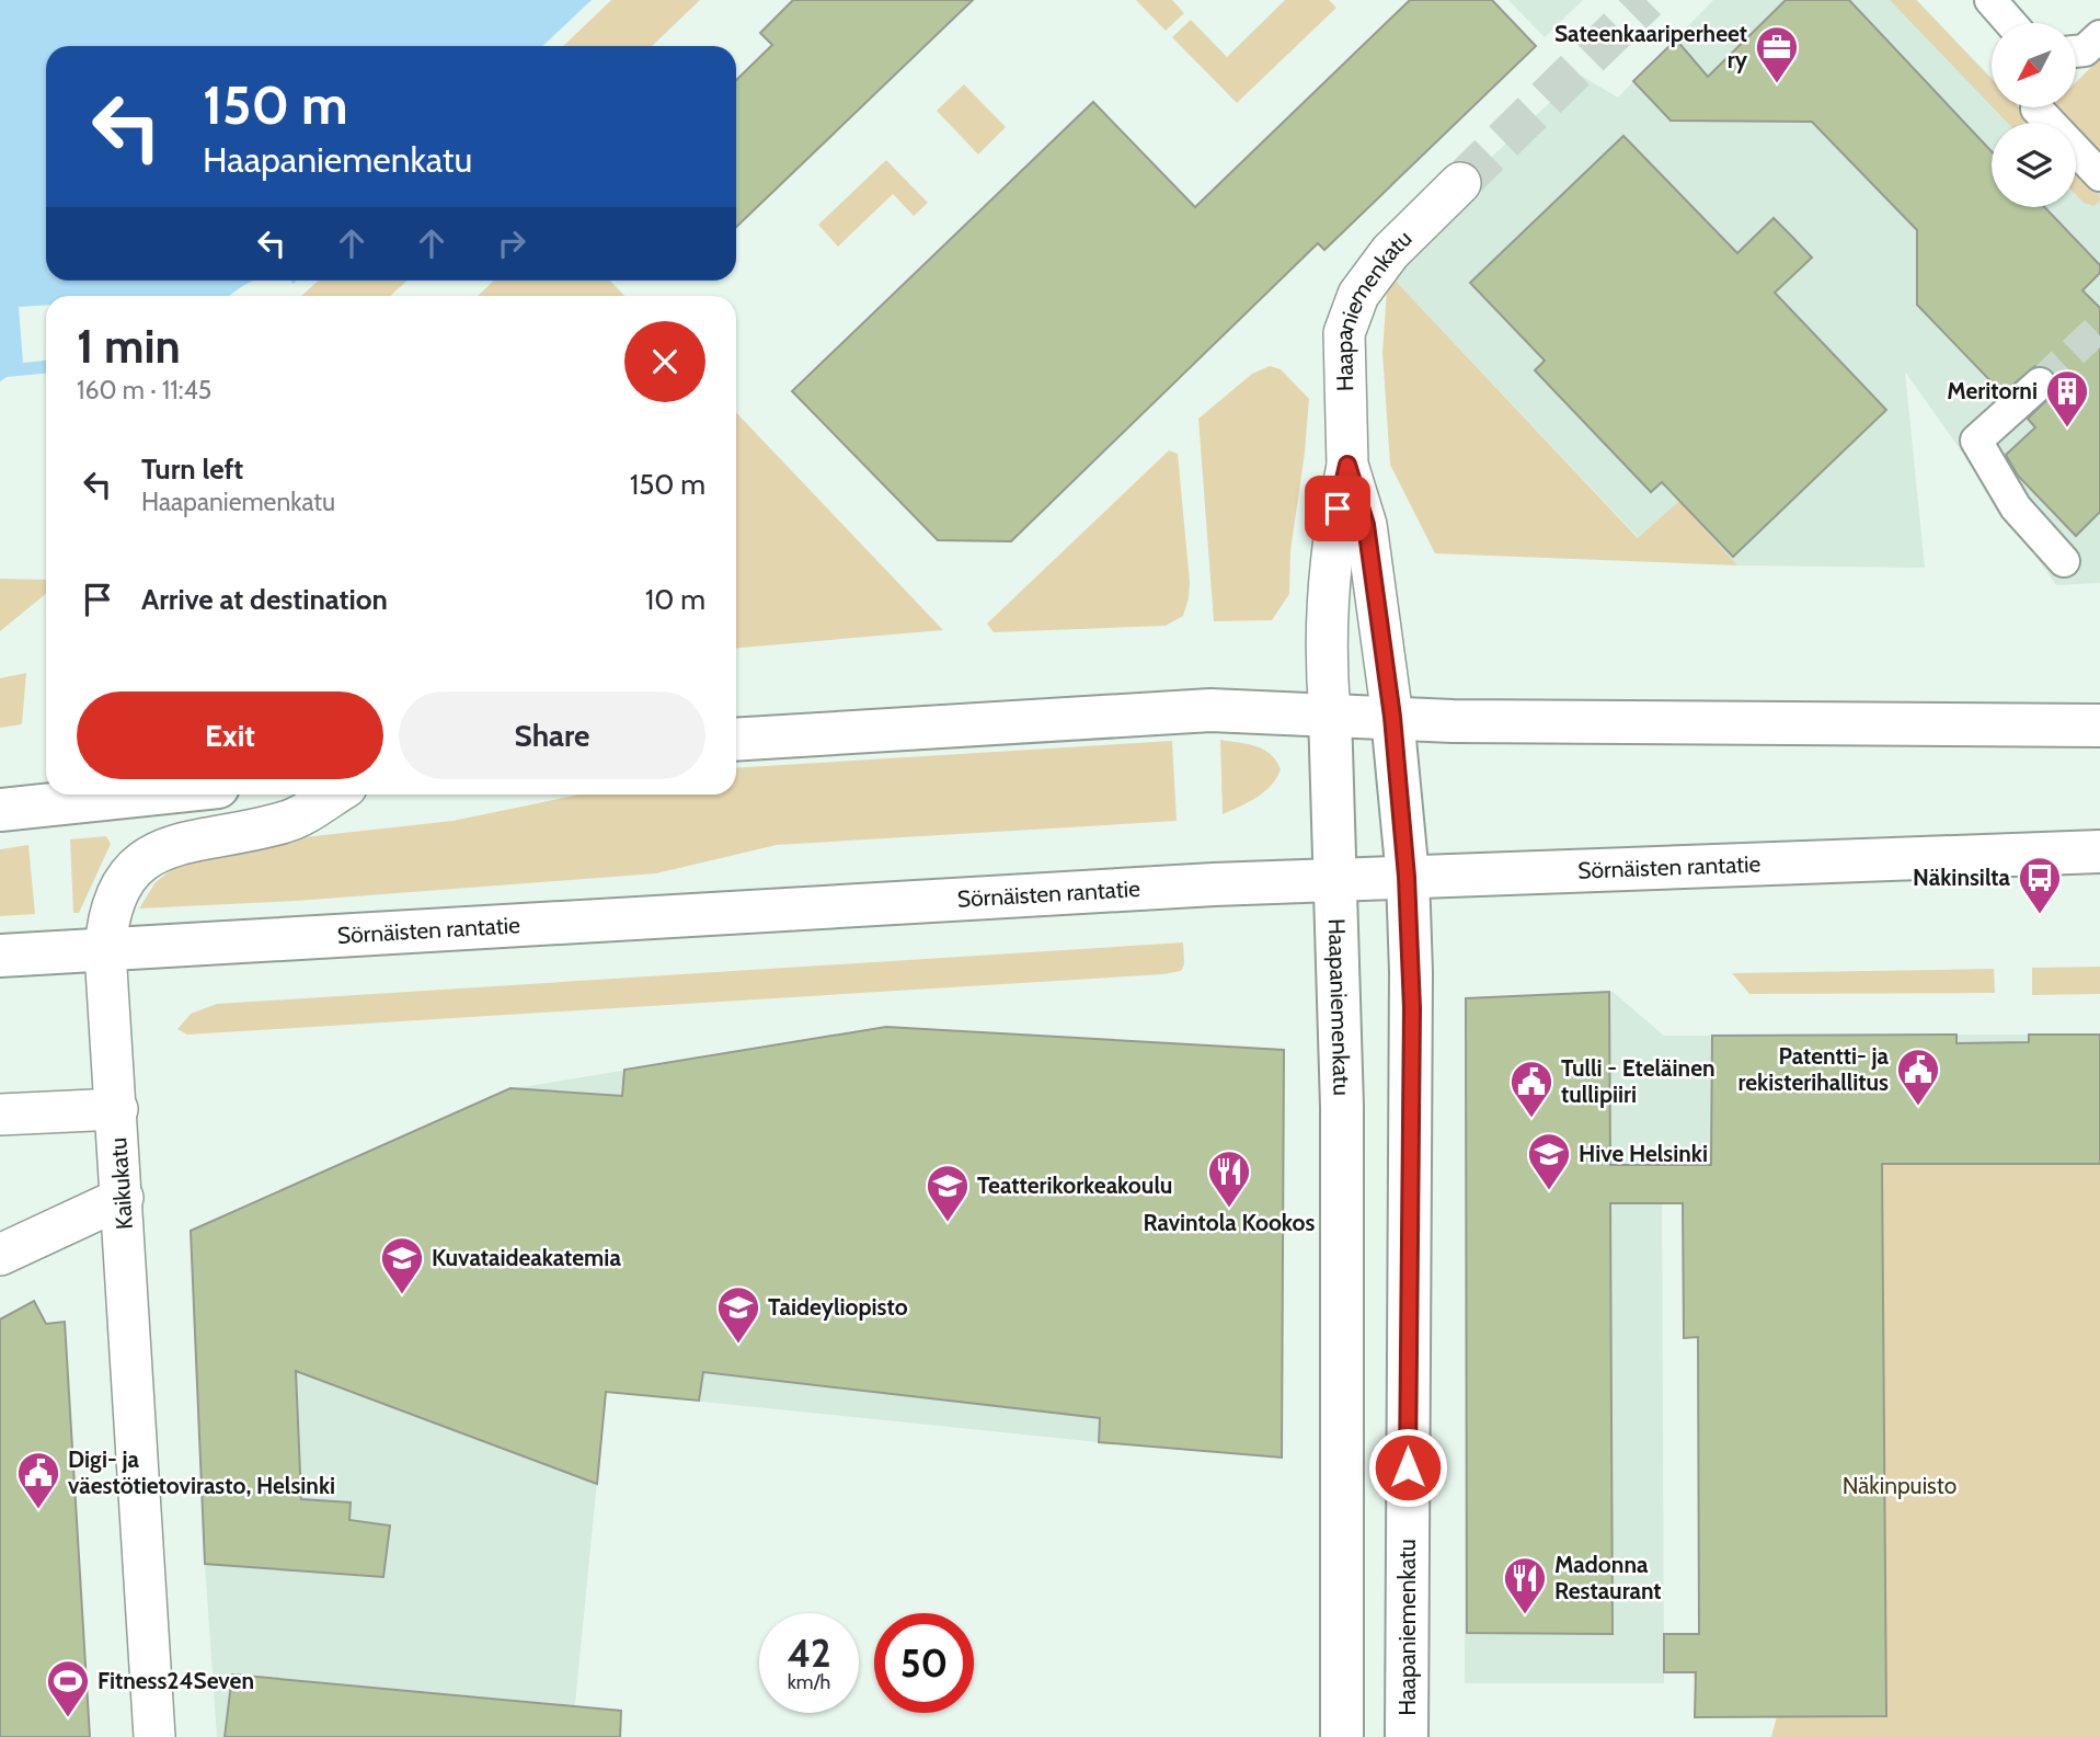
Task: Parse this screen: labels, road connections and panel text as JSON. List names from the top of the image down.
{
  "streets": {
    "main road": ["Haapaniemenkatu", "Sörnäisten rantatie"],
    "street": ["Kaikukatu"]
  },
  "crossings": [
    ["Haapaniemenkatu", "Sörnäisten rantatie"],
    ["Sörnäisten rantatie", "Kaikukatu"]
  ],
  "parks": ["Näkinpuisto"],
  "places": {
    "office": ["Sateenkaariperheet ry"],
    "building": ["Meritorni"],
    "bus stop": ["Näkinsilta"],
    "public building": ["Patentti- ja rekisterihallitus", "Tulli - Eteläinen tullipiiri", "Digi- ja väestötietovirasto, Helsinki"],
    "school or university": [
      "Hive Helsinki",
      "Teatterikorkeakoulu",
      "Kuvataideakatemia",
      "Taideyliopisto"
    ],
    "restaurant": ["Ravintola Kookos", "Madonna Restaurant"],
    "sports": ["Fitness24Seven"]
  },
  "north": "bottom left",
  "page": {
    "turn": ["150 m", "Haapaniemenkatu"],
    "heading": ["1 min", "160 m · 11:45"],
    "list": [
      {
        "name": "Turn left",
        "note": "Haapaniemenkatu",
        "value": "150 m"
      },
      {
        "name": "Arrive at destination",
        "value": "10 m"
      }
    ],
    "buttons": ["Exit", "Share"],
    "speed": "42 km/h",
    "limit": "50"
  }
}
